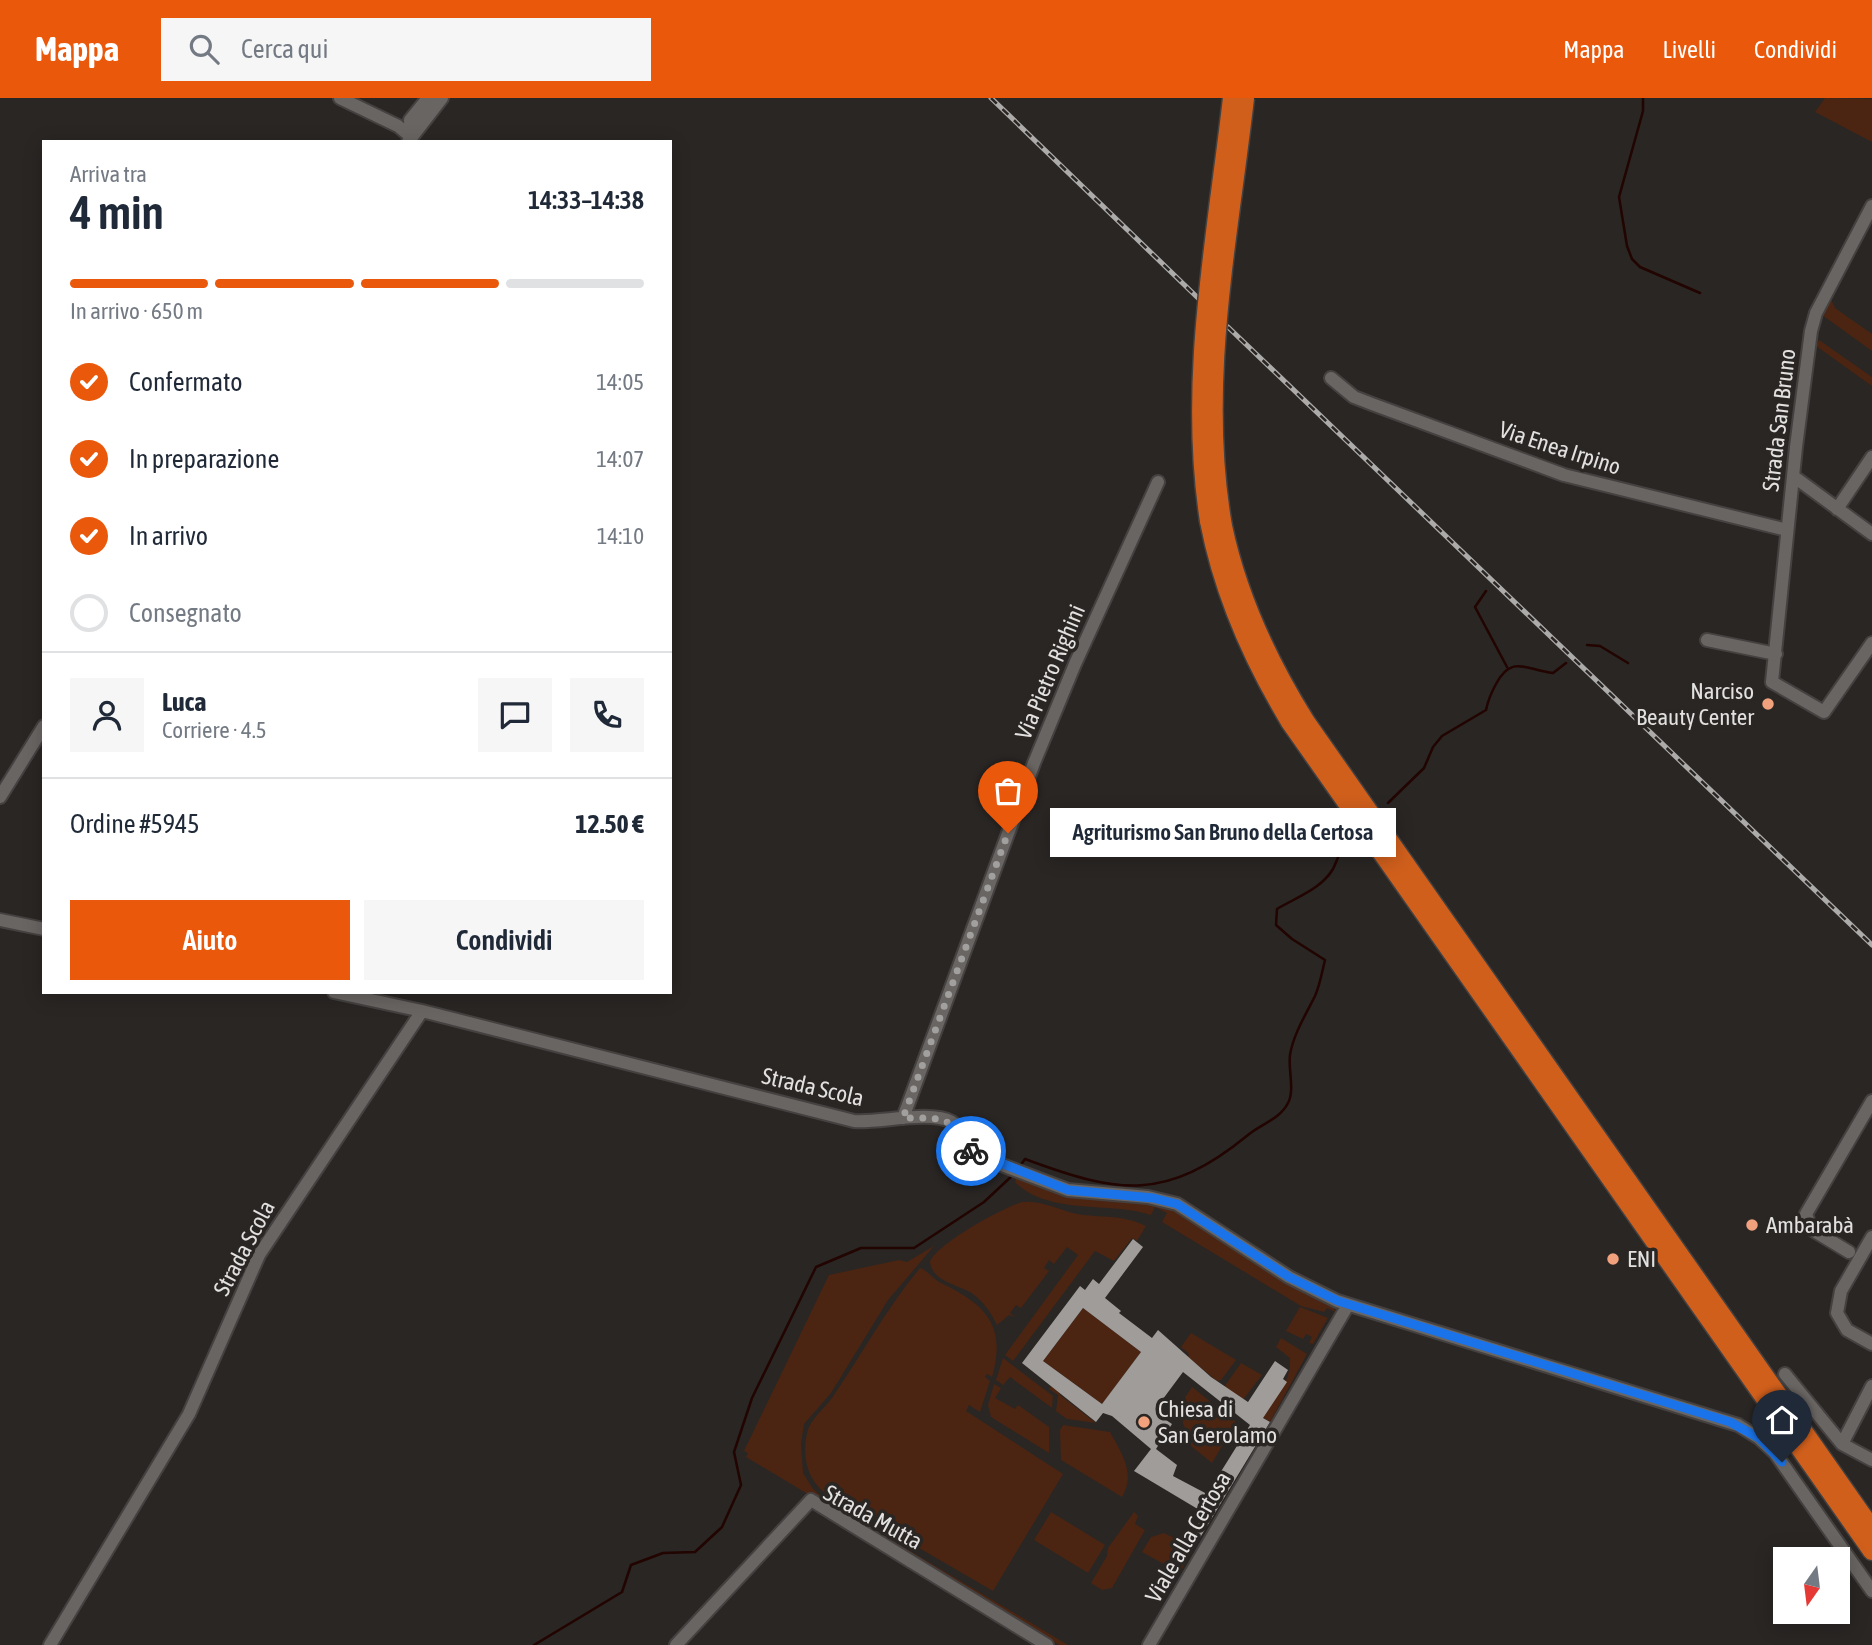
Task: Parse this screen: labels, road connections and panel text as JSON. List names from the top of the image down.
{
  "streets": {
    "street": [
      "Strada San Bruno",
      "Via Enea Irpino",
      "Via Pietro Righini",
      "Strada Scola",
      "Strada Mutta",
      "Viale alla Certosa"
    ]
  },
  "crossings": [
    ["Strada San Bruno", "Via Enea Irpino"],
    ["Via Pietro Righini", "Strada Scola"],
    ["Strada Scola", "Viale alla Certosa"]
  ],
  "places": [
    "Narciso Beauty Center",
    "Agriturismo San Bruno della Certosa",
    "Ambarabà",
    "ENI",
    "Chiesa di San Gerolamo"
  ],
  "north": "bottom",
  "page": {
    "header": "Mappa",
    "search": "Cerca qui",
    "nav": ["Mappa", "Livelli", "Condividi"],
    "heading": ["4 min", "Arriva tra", "14:33–14:38"],
    "panel": [
      "Luca",
      "Corriere · 4.5",
      "Ordine #5945",
      "12.50 €"
    ],
    "bar": "In arrivo · 650 m",
    "list": [
      ["Confermato", "14:05"],
      ["In preparazione", "14:07"],
      ["In arrivo", "14:10"],
      "Consegnato"
    ],
    "bubble": "Agriturismo San Bruno della Certosa",
    "buttons": ["Aiuto", "Condividi"]
  }
}
